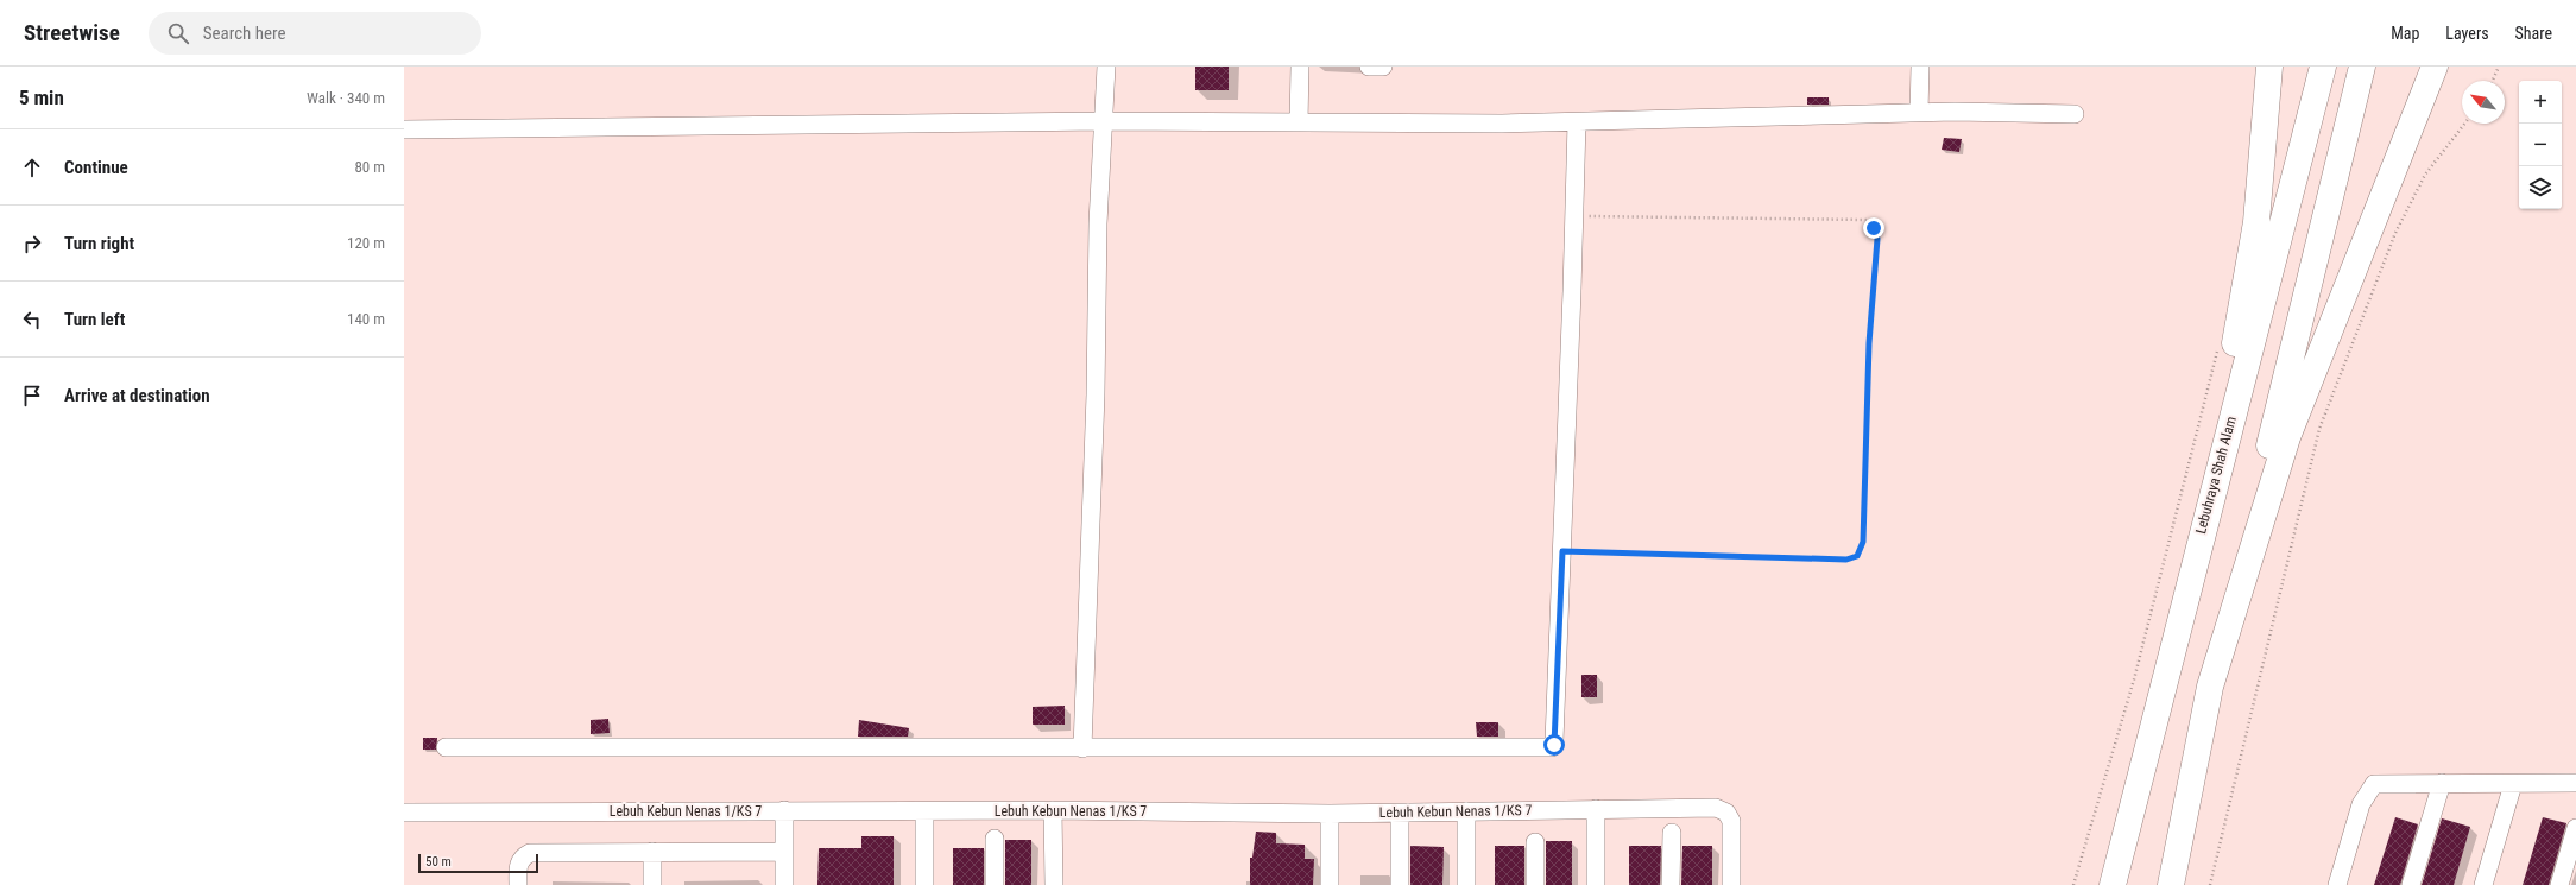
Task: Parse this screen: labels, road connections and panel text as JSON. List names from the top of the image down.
{
  "streets": {
    "highway": ["Lebuhraya Shah Alam"],
    "street": ["Lebuh Kebun Nenas 1/KS 7"]
  },
  "scale_bar": "50 m",
  "north": "top left",
  "page": {
    "header": "Streetwise",
    "search": "Search here",
    "nav": ["Map", "Layers", "Share"],
    "heading": ["5 min", "Walk · 340 m"],
    "map_buttons": ["+", "−"],
    "list": [
      ["Continue", "80 m"],
      ["Turn right", "120 m"],
      ["Turn left", "140 m"],
      "Arrive at destination"
    ],
    "scale": "50 m"
  }
}
